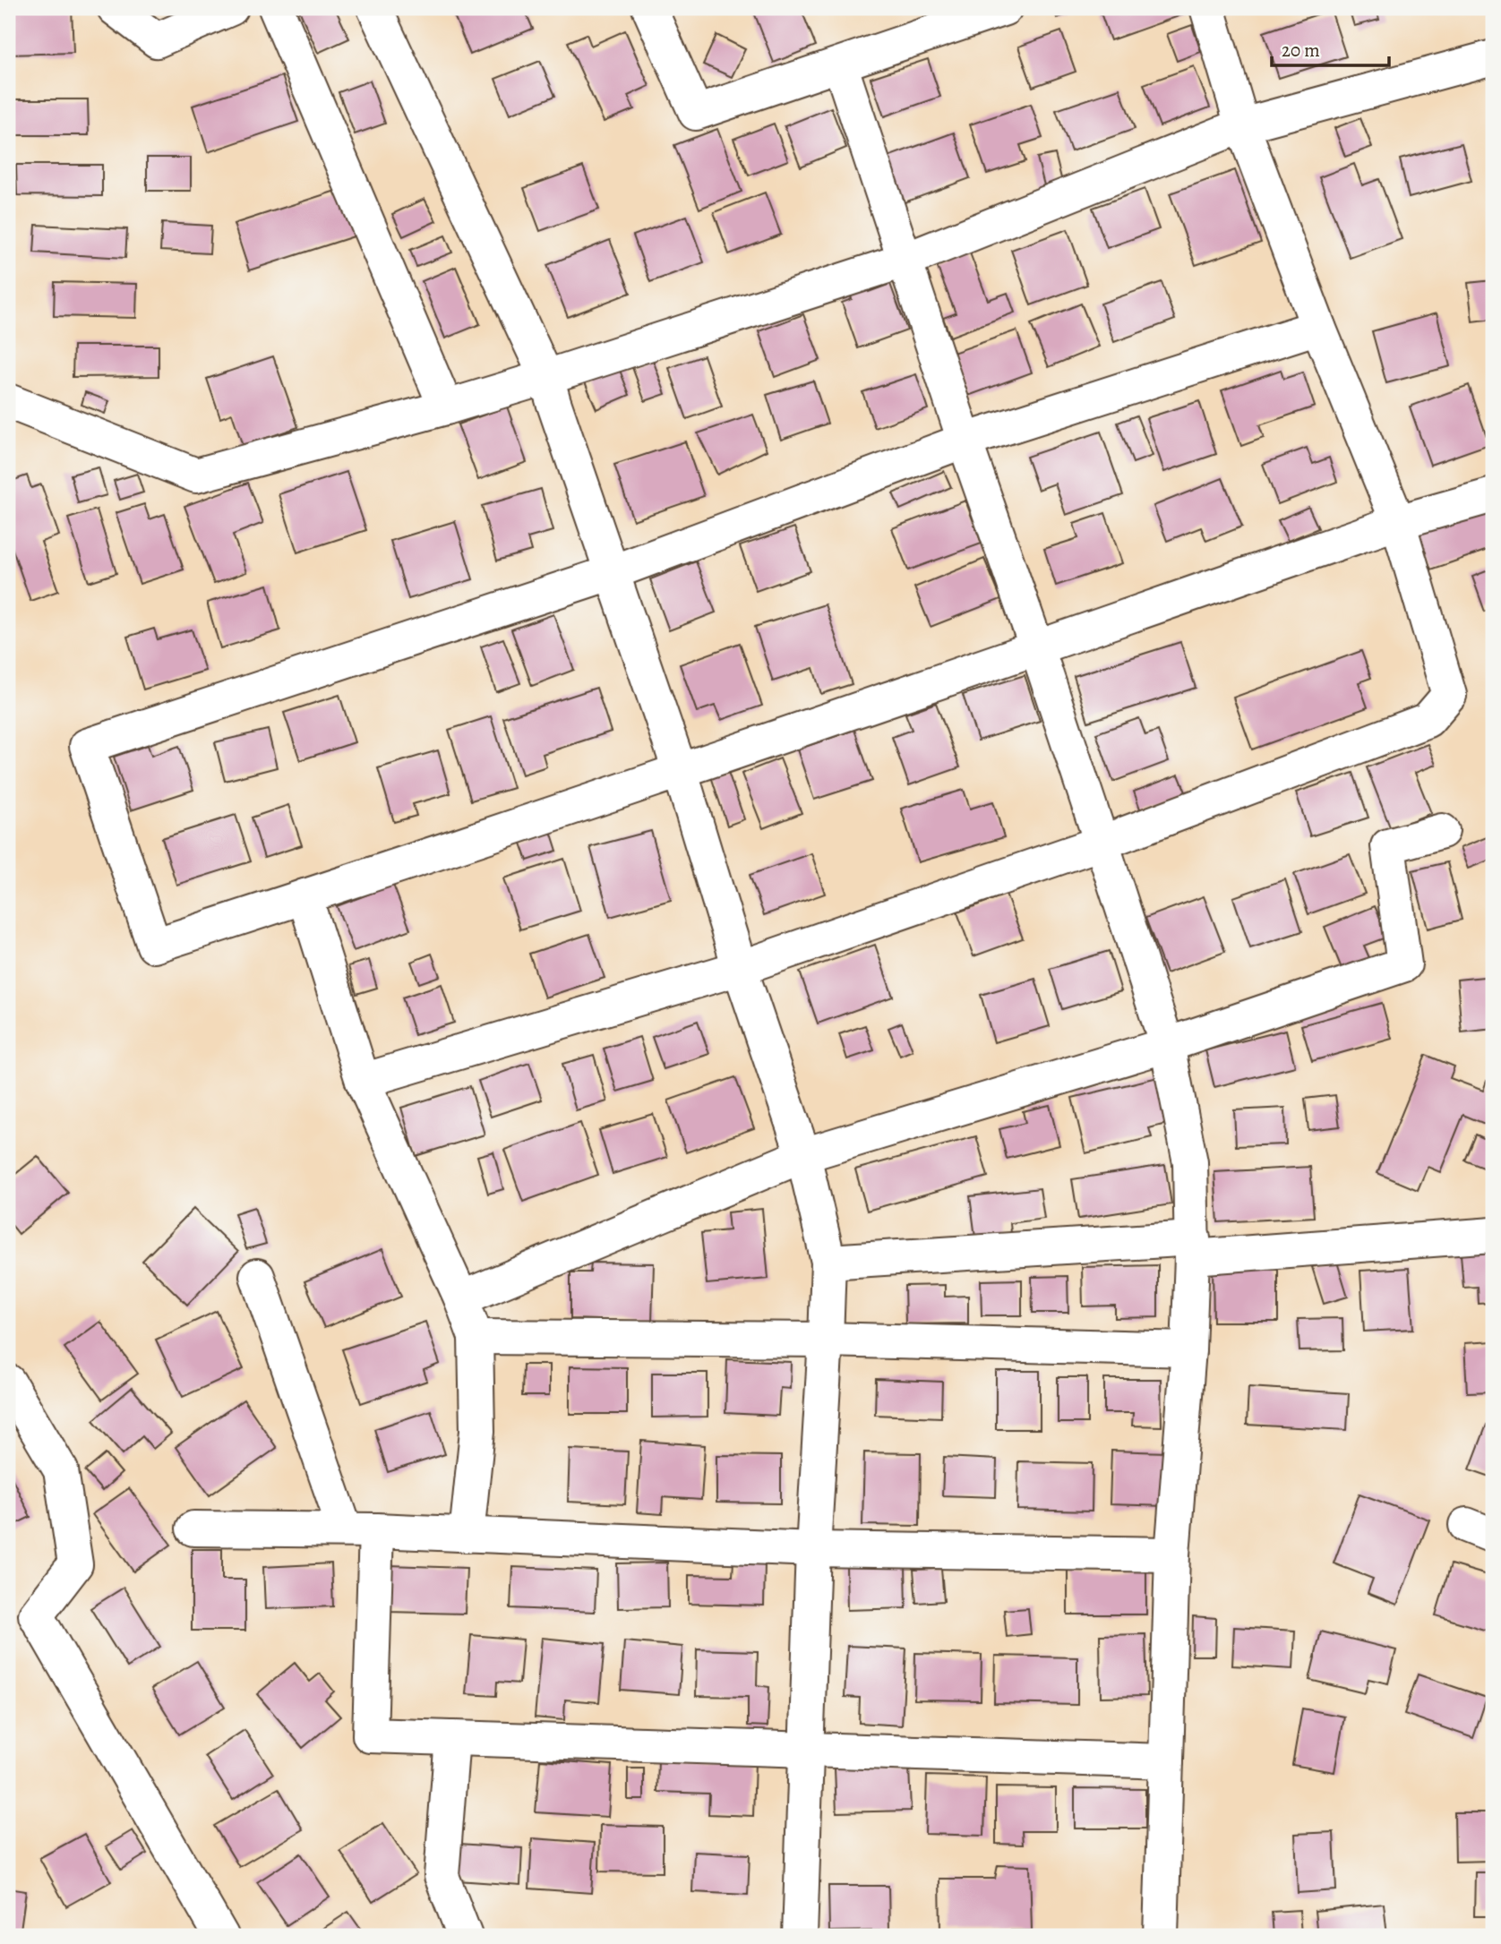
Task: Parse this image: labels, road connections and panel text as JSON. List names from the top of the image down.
{
  "scale_bar": "20 m"
}
